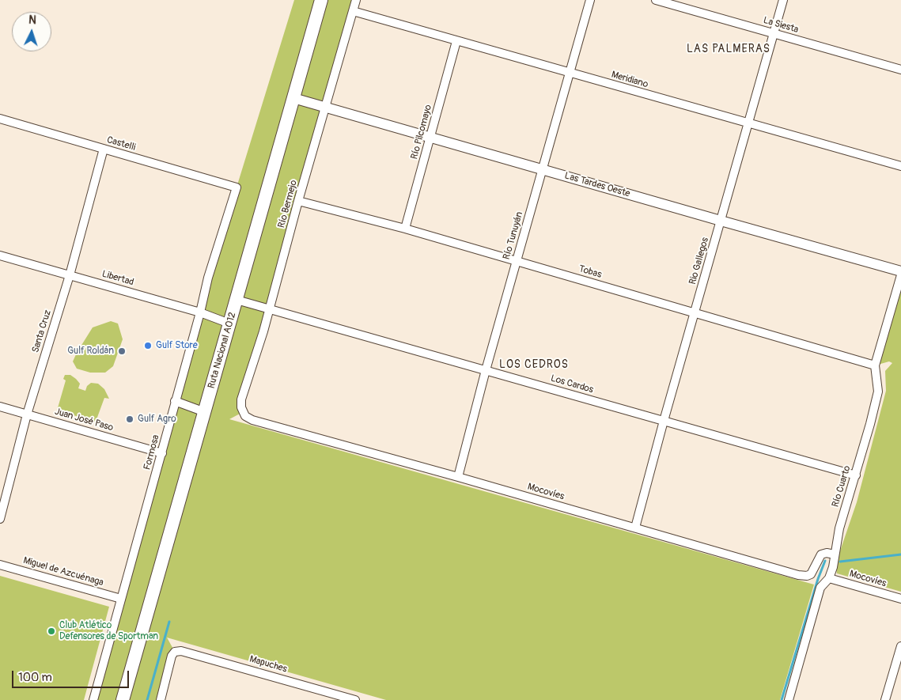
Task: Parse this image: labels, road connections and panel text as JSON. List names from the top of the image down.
{
  "streets": {
    "highway": ["Ruta Nacional A012"],
    "street": [
      "La Siesta",
      "Meridiano",
      "Río Pilcomayo",
      "Castelli",
      "Las Tardes Oeste",
      "Río Bermejo",
      "Río Tunuyán",
      "Rio Gallegos",
      "Tobas",
      "Libertad",
      "Santa Cruz",
      "Los Cardos",
      "Juan José Paso",
      "Formosa",
      "Río Cuarto",
      "Mocovíes",
      "Miguel de Azcuénaga",
      "Mapuches"
    ]
  },
  "crossings": [
    ["La Siesta", "Rio Gallegos"],
    ["Meridiano", "Río Pilcomayo"],
    ["Meridiano", "Río Bermejo"],
    ["Meridiano", "Río Tunuyán"],
    ["Meridiano", "Rio Gallegos"],
    ["Río Pilcomayo", "Las Tardes Oeste"],
    ["Río Pilcomayo", "Tobas"],
    ["Castelli", "Santa Cruz"],
    ["Castelli", "Formosa"],
    ["Las Tardes Oeste", "Río Bermejo"],
    ["Las Tardes Oeste", "Río Tunuyán"],
    ["Las Tardes Oeste", "Rio Gallegos"],
    ["Las Tardes Oeste", "Ruta Nacional A012"],
    ["Río Bermejo", "Tobas"],
    ["Río Bermejo", "Los Cardos"],
    ["Río Bermejo", "Mocovíes"],
    ["Río Tunuyán", "Tobas"],
    ["Río Tunuyán", "Los Cardos"],
    ["Río Tunuyán", "Mocovíes"],
    ["Rio Gallegos", "Tobas"],
    ["Rio Gallegos", "Los Cardos"],
    ["Rio Gallegos", "Mocovíes"],
    ["Tobas", "Río Cuarto"],
    ["Libertad", "Santa Cruz"],
    ["Libertad", "Ruta Nacional A012"],
    ["Libertad", "Formosa"],
    ["Santa Cruz", "Juan José Paso"],
    ["Ruta Nacional A012", "Los Cardos"],
    ["Los Cardos", "Río Cuarto"],
    ["Juan José Paso", "Formosa"],
    ["Formosa", "Miguel de Azcuénaga"],
    ["Río Cuarto", "Mocovíes"]
  ],
  "districts": ["LAS PALMERAS", "LOS CEDROS"],
  "places": [
    "Gulf Store",
    "Gulf Roldán",
    "Gulf Agro",
    "Club Atlético Defensores de Sportman"
  ],
  "scale_bar": "100 m",
  "north": "top"
}
